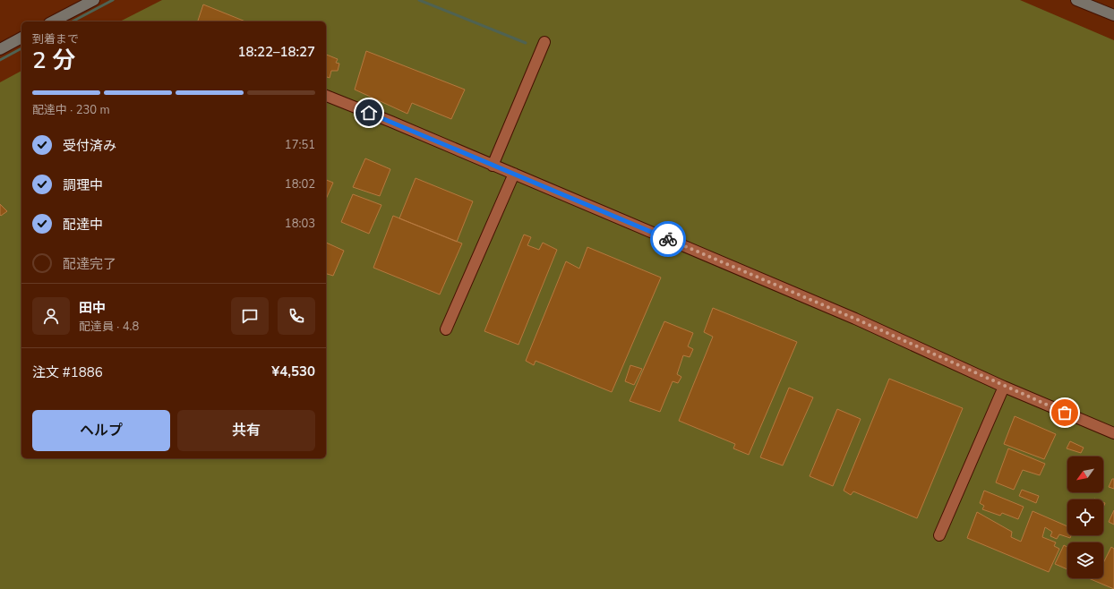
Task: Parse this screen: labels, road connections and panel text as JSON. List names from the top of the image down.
{
  "north": "bottom left",
  "page": {
    "heading": ["2 分", "到着まで", "18:22–18:27"],
    "panel": [
      "田中",
      "配達員 · 4.8",
      "注文 #1886",
      "¥4,530"
    ],
    "bar": "配達中 · 230 m",
    "list": [
      ["受付済み", "17:51"],
      ["調理中", "18:02"],
      ["配達中", "18:03"],
      "配達完了"
    ],
    "buttons": ["ヘルプ", "共有"]
  }
}
